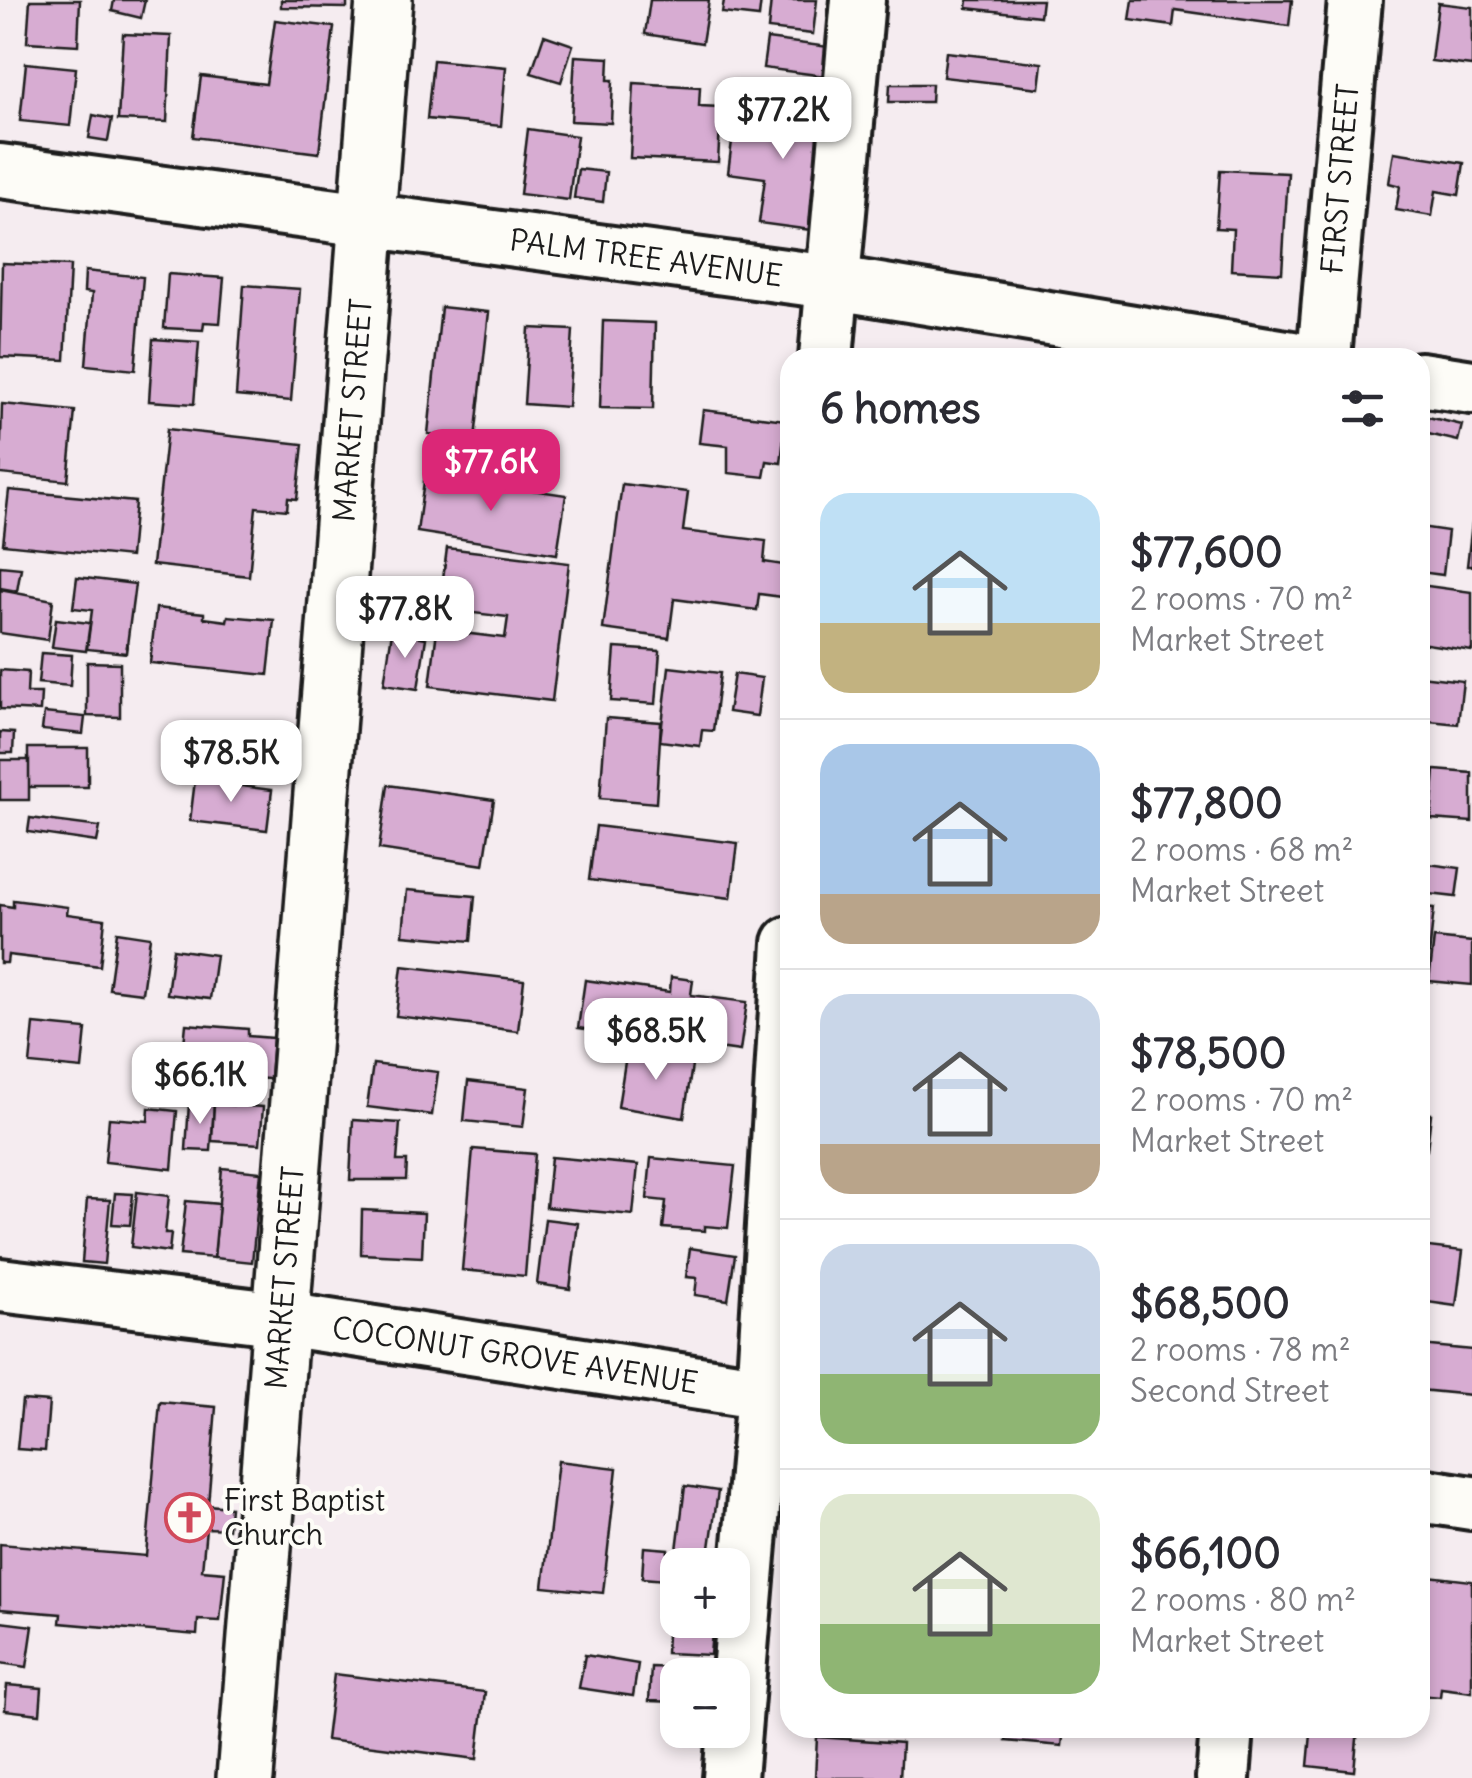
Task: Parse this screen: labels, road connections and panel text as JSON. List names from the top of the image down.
{
  "streets": {
    "main road": ["MARKET STREET"],
    "street": ["FIRST STREET", "PALM TREE AVENUE", "COCONUT GROVE AVENUE"]
  },
  "crossings": [
    ["PALM TREE AVENUE", "MARKET STREET"],
    ["MARKET STREET", "COCONUT GROVE AVENUE"]
  ],
  "places": {
    "church": ["First Baptist Church"]
  },
  "page": {
    "price": [
      "$77.2K",
      "$77.6K",
      "$77.8K",
      "$78.5K",
      "$68.5K",
      "$66.1K"
    ],
    "heading": "6 homes",
    "list": [
      {
        "name": "$77,600",
        "note": "2 rooms · 70 m² · Market Street"
      },
      {
        "name": "$77,800",
        "note": "2 rooms · 68 m² · Market Street"
      },
      {
        "name": "$78,500",
        "note": "2 rooms · 70 m² · Market Street"
      },
      {
        "name": "$68,500",
        "note": "2 rooms · 78 m² · Second Street"
      },
      {
        "name": "$66,100",
        "note": "2 rooms · 80 m² · Market Street"
      }
    ],
    "map_buttons": ["+", "−"]
  }
}
